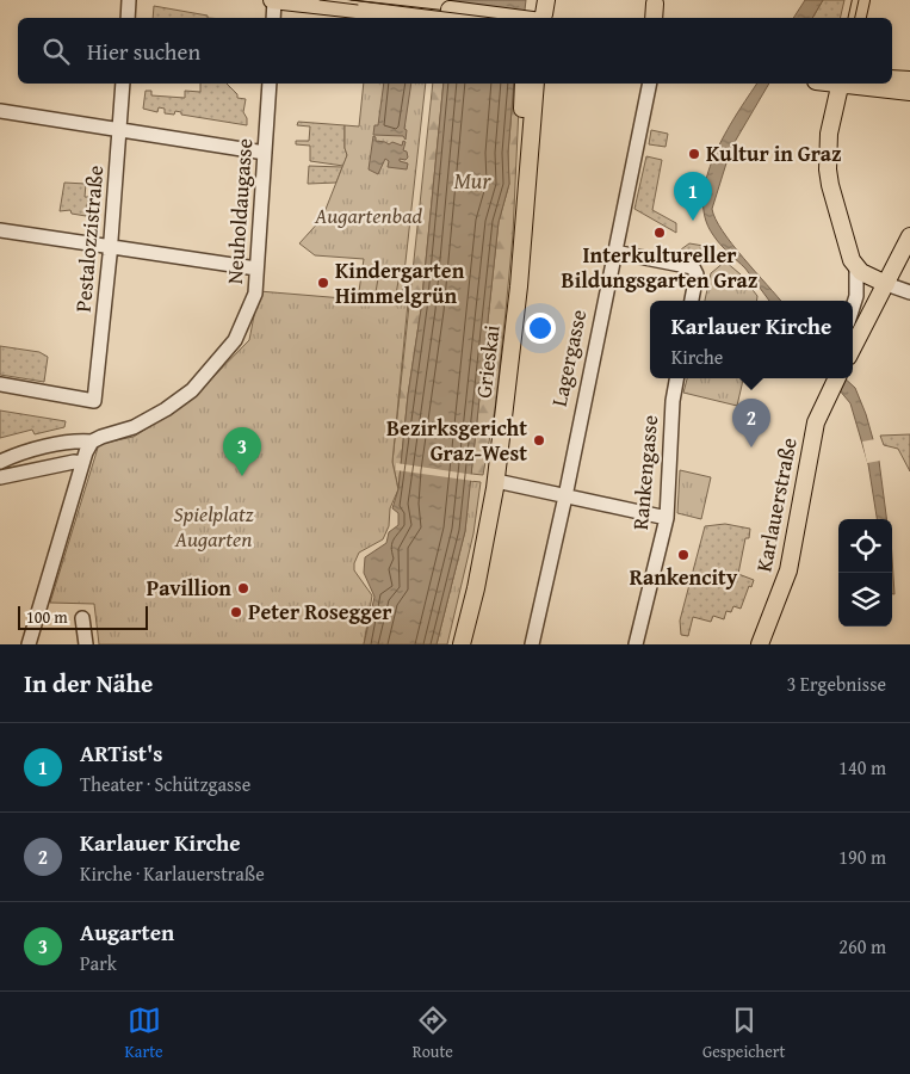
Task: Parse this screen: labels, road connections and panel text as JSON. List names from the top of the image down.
{
  "streets": {
    "main road": ["Grieskai", "Karlauerstraße"],
    "street": [
      "Neuholdaugasse",
      "Pestalozzistraße",
      "Lagergasse",
      "Rankengasse"
    ]
  },
  "water": ["Mur"],
  "parks": ["Augartenbad", "Spielplatz Augarten"],
  "places": [
    "Kultur in Graz",
    "Interkultureller Bildungsgarten Graz",
    "Kindergarten Himmelgrün",
    "Bezirksgericht Graz-West",
    "Rankencity",
    "Pavillion",
    "Peter Rosegger"
  ],
  "scale_bar": "100 m",
  "page": {
    "search": "Hier suchen",
    "pins": ["1", "2", "3"],
    "popup": ["Karlauer Kirche", "Kirche"],
    "scale": "100 m",
    "heading": ["In der Nähe", "3 Ergebnisse"],
    "list": [
      {
        "mark": "1",
        "name": "ARTist's",
        "note": "Theater · Schützgasse",
        "value": "140 m"
      },
      {
        "mark": "2",
        "name": "Karlauer Kirche",
        "note": "Kirche · Karlauerstraße",
        "value": "190 m"
      },
      {
        "mark": "3",
        "name": "Augarten",
        "note": "Park",
        "value": "260 m"
      }
    ],
    "nav": ["Karte", "Route", "Gespeichert"]
  }
}
